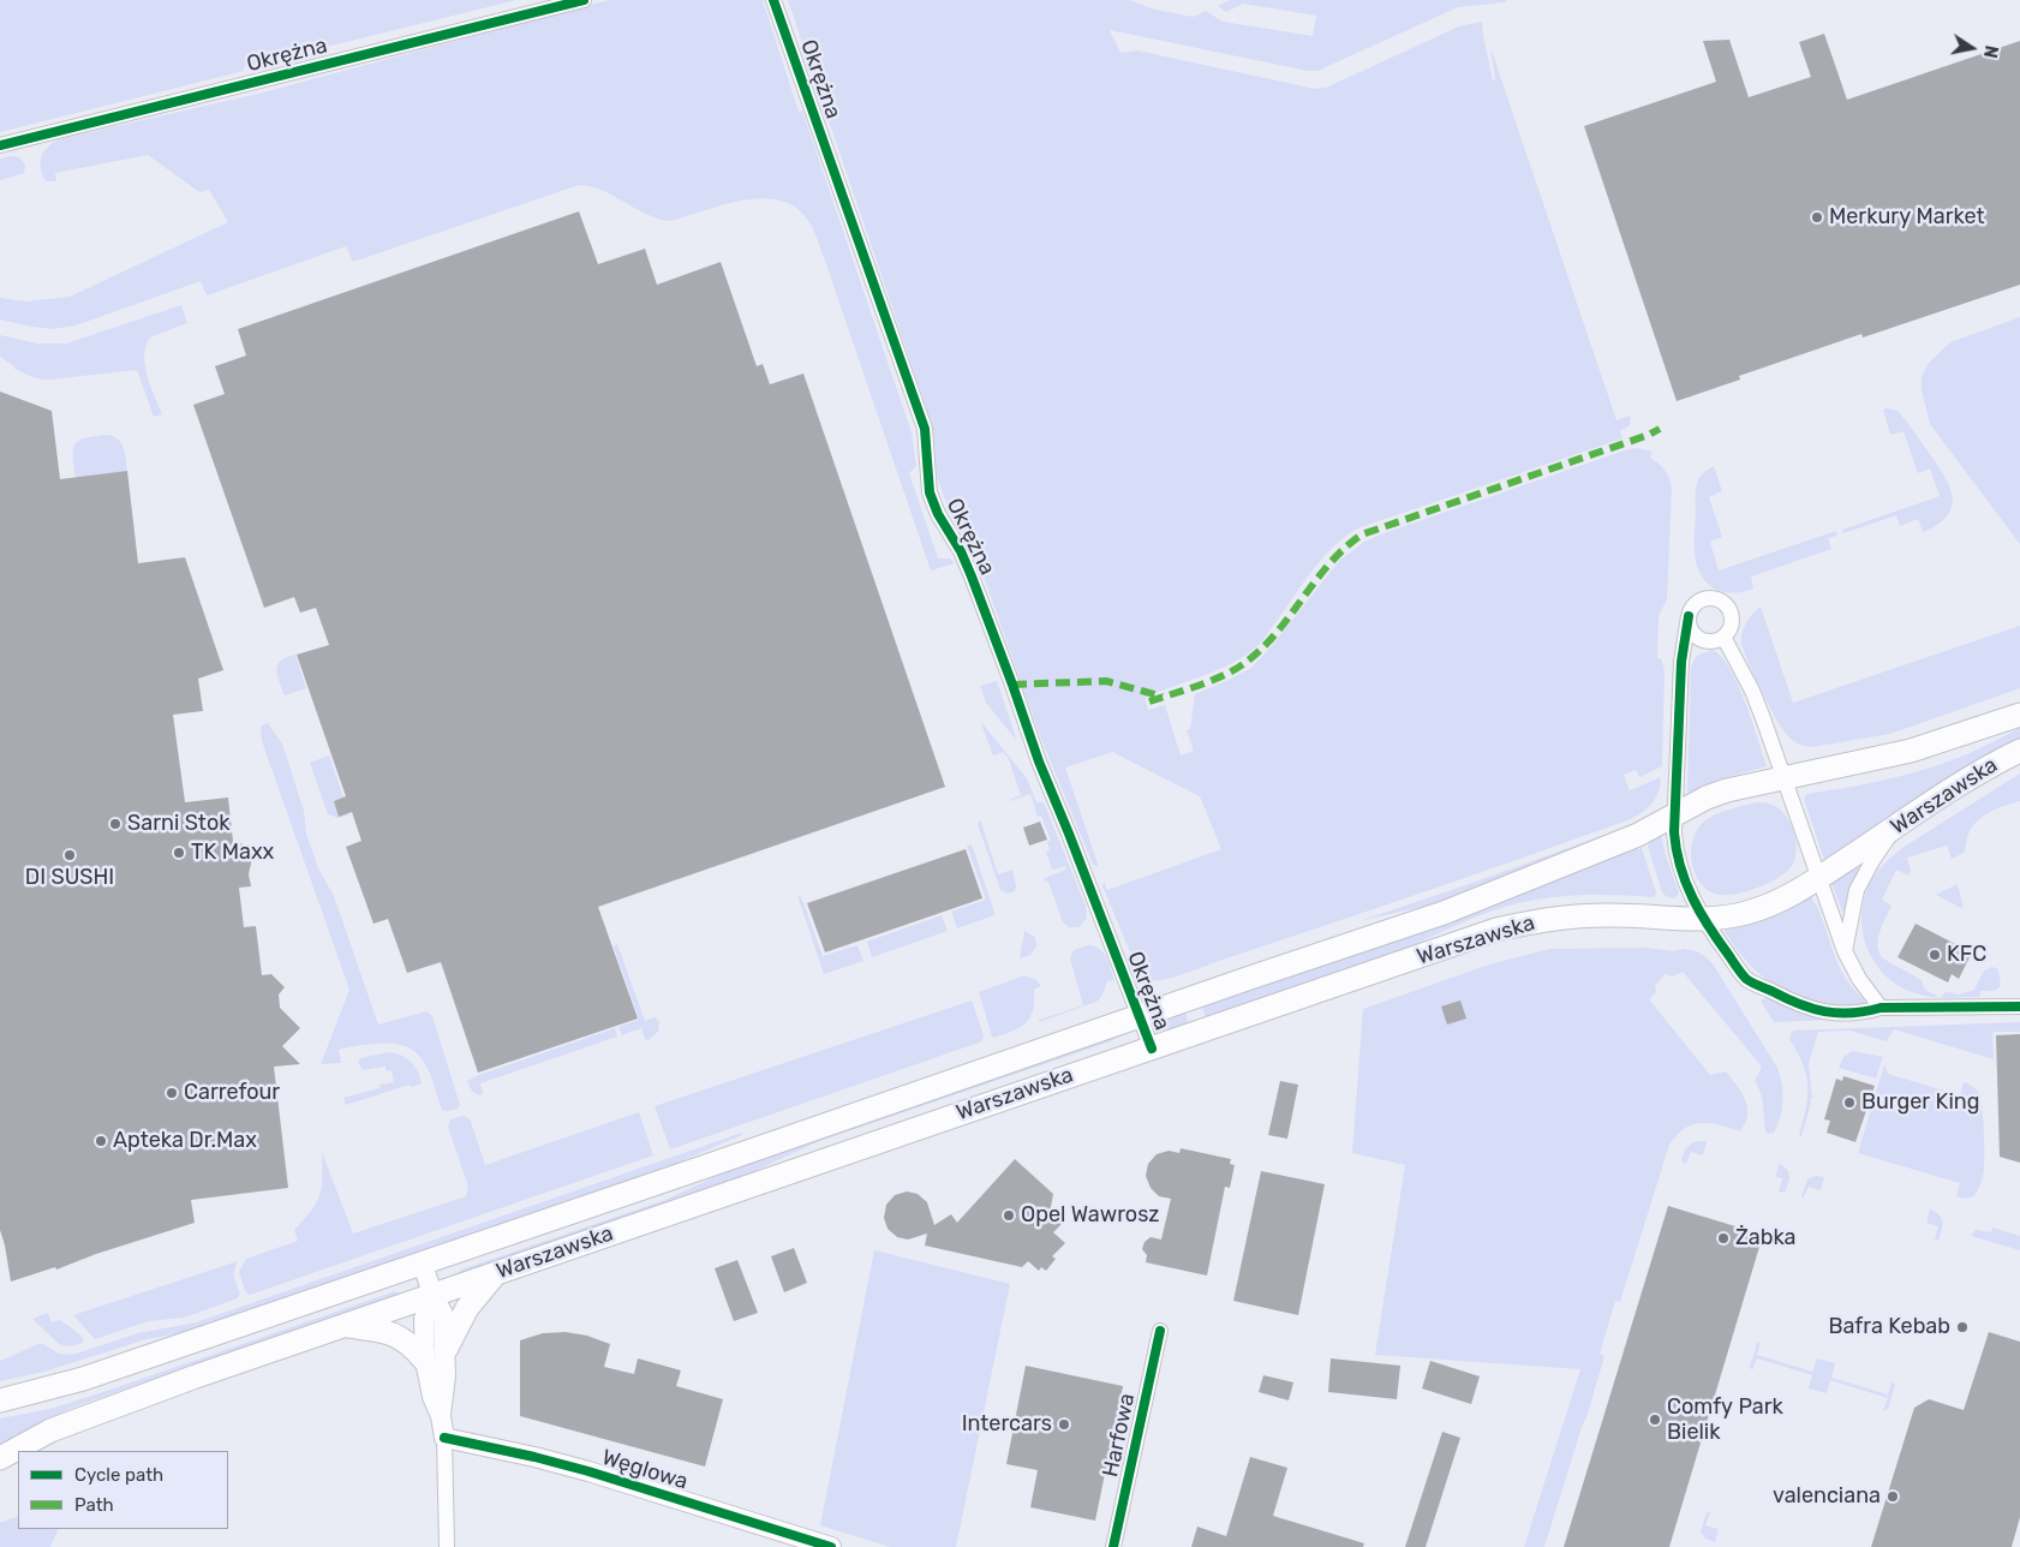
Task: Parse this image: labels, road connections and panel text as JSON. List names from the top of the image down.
{
  "streets": {
    "main road": ["Warszawska"],
    "street": ["Okrężna", "Harfowa", "Węglowa"]
  },
  "crossings": [
    ["Okrężna", "Warszawska"]
  ],
  "places": [
    "Merkury Market",
    "Sarni Stok",
    "TK Maxx",
    "DI SUSHI",
    "KFC",
    "Carrefour",
    "Burger King",
    "Apteka Dr.Max",
    "Opel Wawrosz",
    "Żabka",
    "Bafra Kebab",
    "Comfy Park Bielik",
    "Intercars",
    "valenciana"
  ],
  "legend": ["Cycle path", "Path"],
  "north": "right"
}
